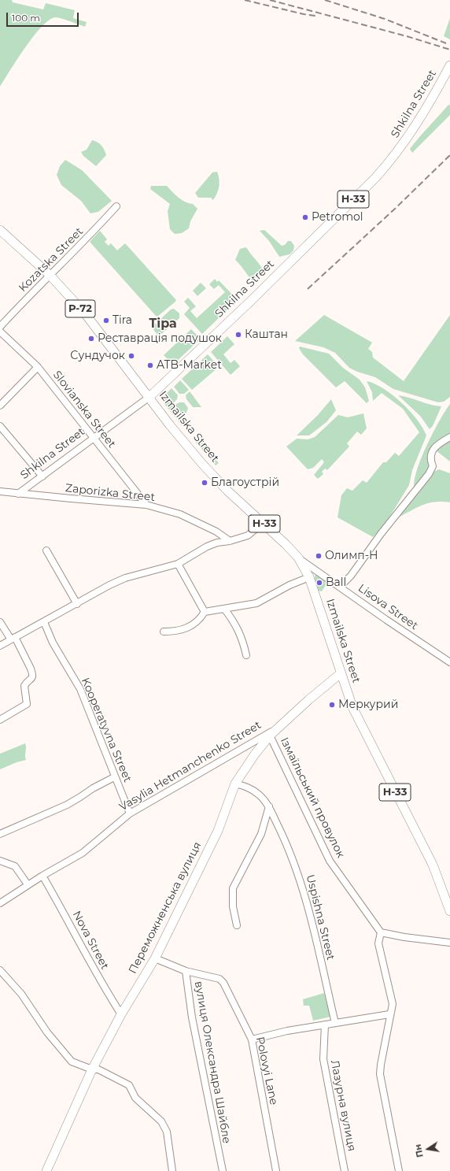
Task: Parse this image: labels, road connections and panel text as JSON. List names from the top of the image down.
{
  "streets": {
    "main road": [
      "Shkilna Street",
      "Н-33",
      "Р-72",
      "Izmailska Street",
      "Vasylia Hetmanchenko Street",
      "Переможненська вулиця"
    ],
    "street": [
      "Kozatska Street",
      "Slovianska Street",
      "Zaporizka Street",
      "Lisova Street",
      "Kooperatyvna Street",
      "Ізмаїльський провулок",
      "Uspishna Street",
      "Nova Street",
      "вулиця Олександра Шайбле",
      "Polovyi Lane",
      "Лазурна вулиця"
    ]
  },
  "crossings": [
    ["Shkilna Street", "Slovianska Street"],
    ["Shkilna Street", "Izmailska Street"],
    ["Shkilna Street", "Zaporizka Street"],
    ["Kozatska Street", "Izmailska Street"],
    ["Slovianska Street", "Zaporizka Street"],
    ["Izmailska Street", "Lisova Street"],
    ["Izmailska Street", "Vasylia Hetmanchenko Street"],
    ["Kooperatyvna Street", "Vasylia Hetmanchenko Street"],
    ["Vasylia Hetmanchenko Street", "Переможненська вулиця"],
    ["Vasylia Hetmanchenko Street", "Nova Street"],
    ["Ізмаїльський провулок", "Переможненська вулиця"],
    ["Переможненська вулиця", "Uspishna Street"],
    ["Переможненська вулиця", "Nova Street"],
    ["Переможненська вулиця", "вулиця Олександра Шайбле"],
    ["вулиця Олександра Шайбле", "Polovyi Lane"]
  ],
  "districts": ["Тіра"],
  "places": [
    "Petromol",
    "Tira",
    "Каштан",
    "Реставрація подушок",
    "Сундучок",
    "ATB-Market",
    "Благоустрій",
    "Олимп-Н",
    "Ball",
    "Меркурий"
  ],
  "scale_bar": "100 m",
  "north": "left"
}
